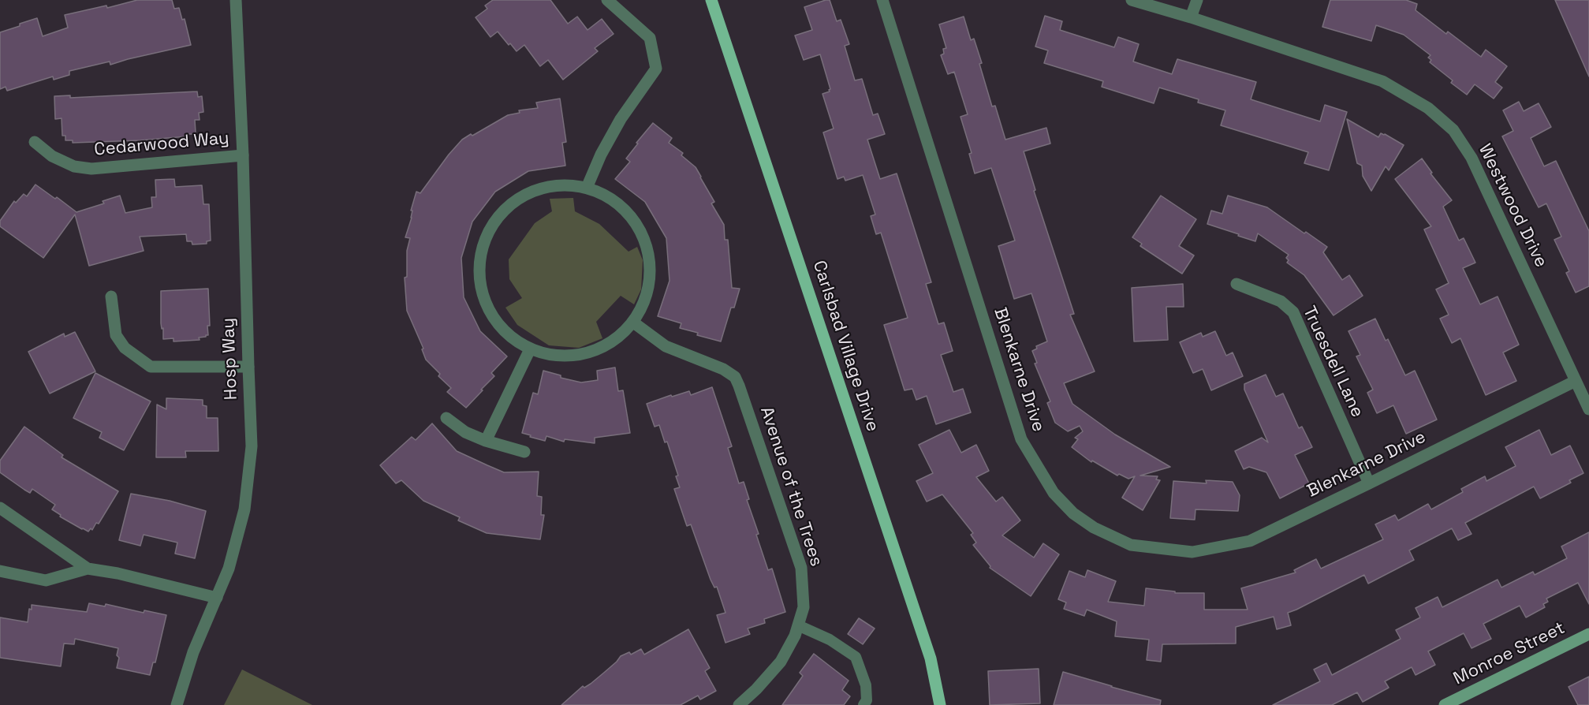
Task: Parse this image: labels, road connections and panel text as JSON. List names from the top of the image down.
{
  "streets": {
    "main road": ["Carlsbad Village Drive", "Monroe Street"],
    "street": [
      "Cedarwood Way",
      "Westwood Drive",
      "Hosp Way",
      "Truesdell Lane",
      "Blenkarne Drive",
      "Avenue of the Trees"
    ]
  },
  "crossings": [
    ["Cedarwood Way", "Hosp Way"],
    ["Westwood Drive", "Blenkarne Drive"],
    ["Truesdell Lane", "Blenkarne Drive"]
  ]
}
